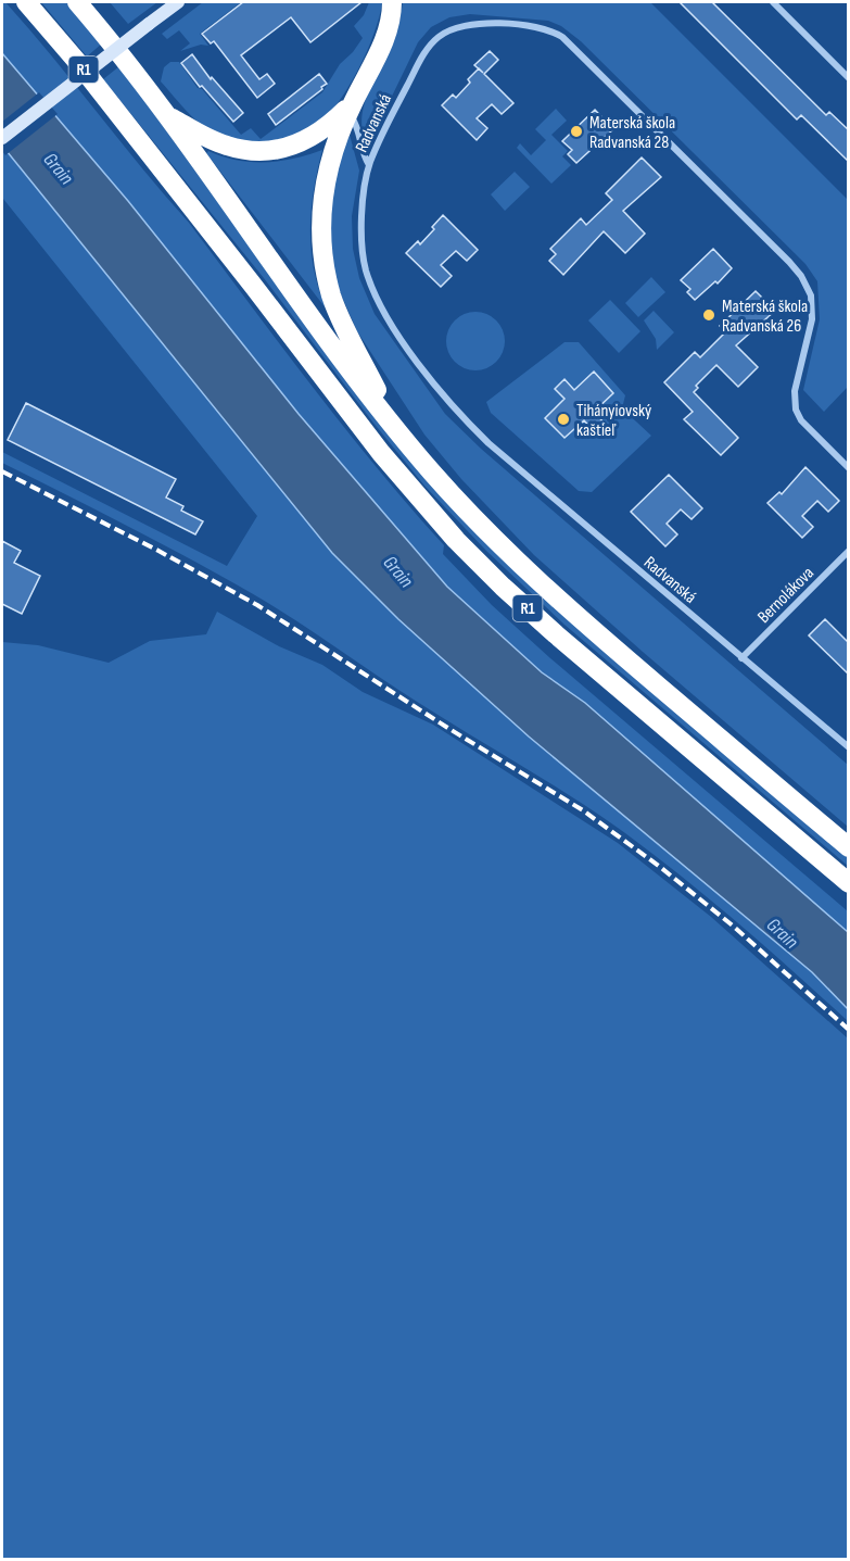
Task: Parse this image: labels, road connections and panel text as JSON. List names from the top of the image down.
{
  "streets": {
    "highway": ["R1"],
    "street": ["Radvanská", "Bernolákova"]
  },
  "crossings": [
    ["Radvanská", "Bernolákova"]
  ],
  "water": ["Grain"],
  "places": ["Materská škola Radvanská 28", "Materská škola Radvanská 26", "Tihányiovský kaštieľ"]
}
